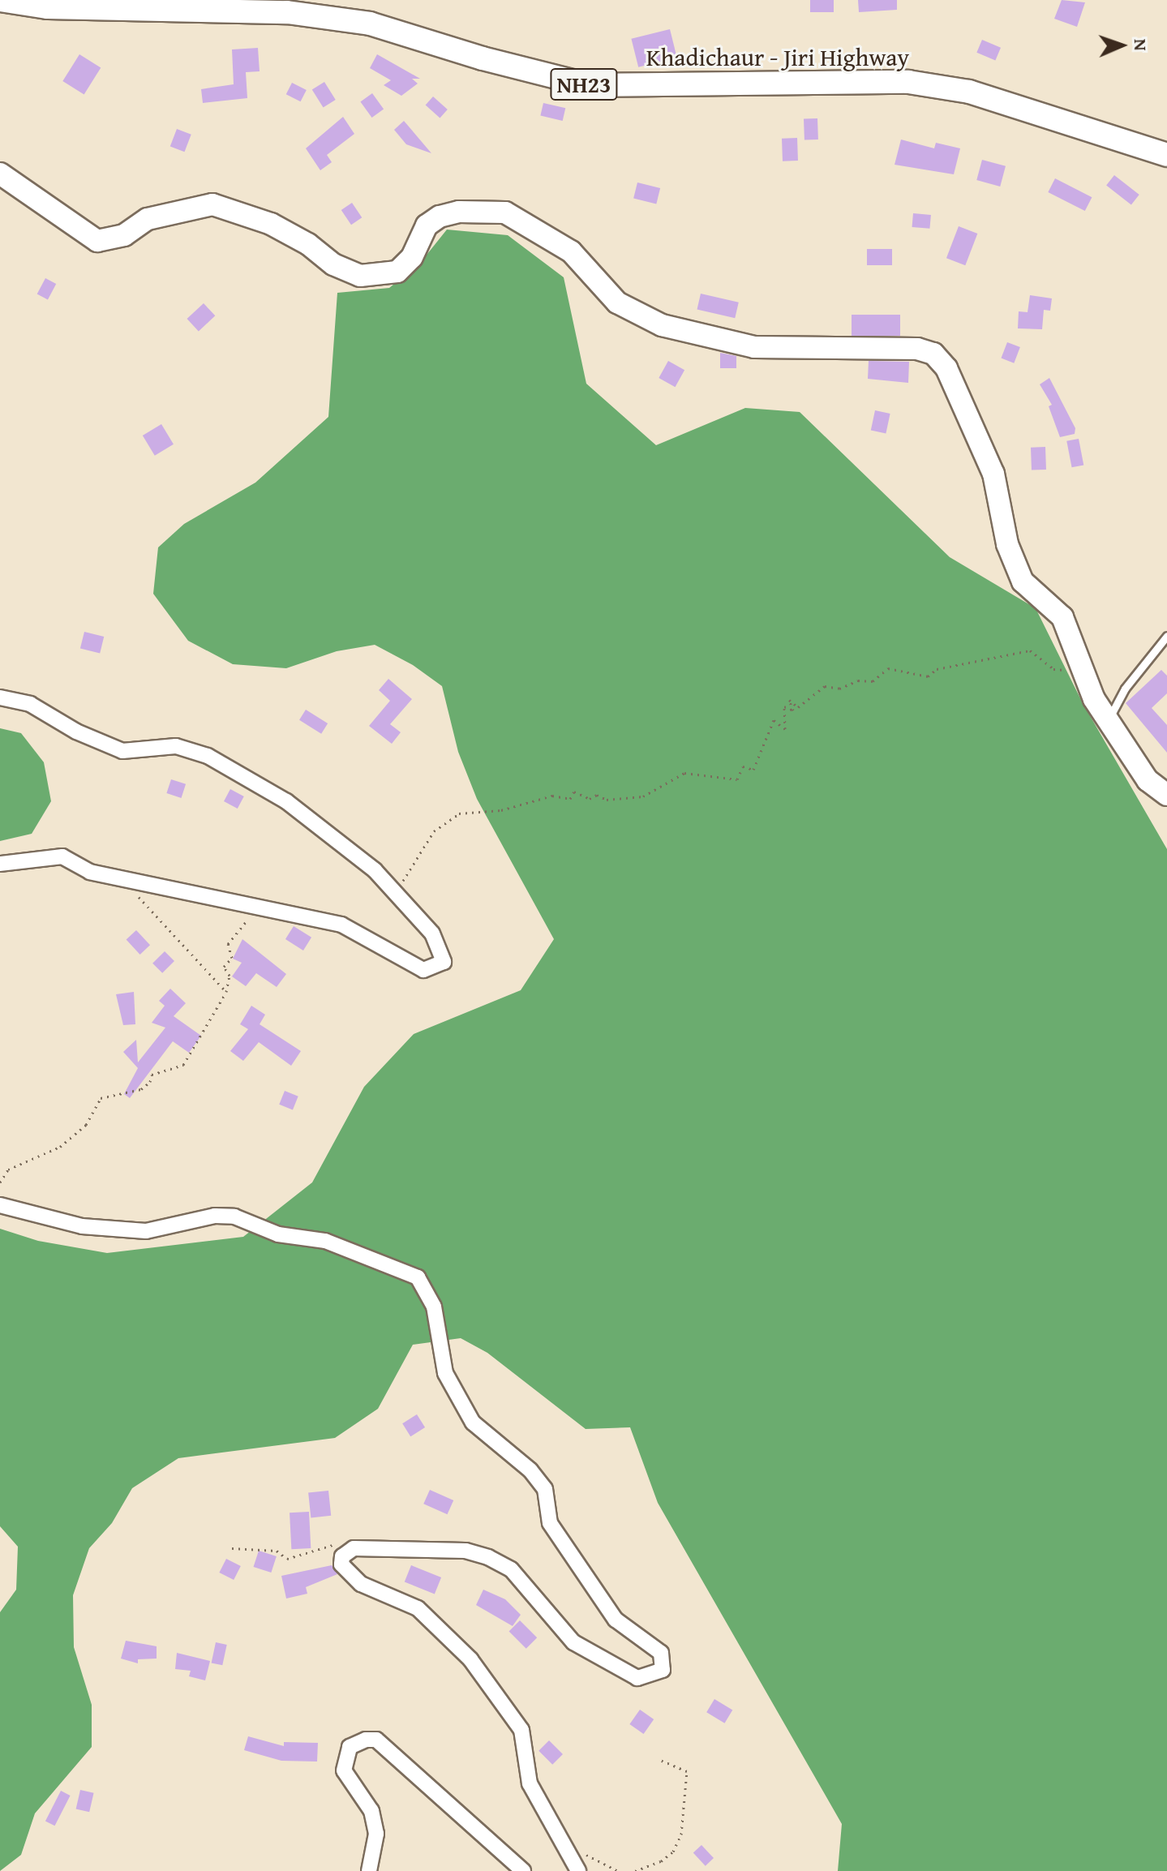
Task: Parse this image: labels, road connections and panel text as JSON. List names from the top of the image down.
{
  "streets": {
    "main road": ["Khadichaur - Jiri Highway", "NH23"]
  },
  "north": "right"
}
